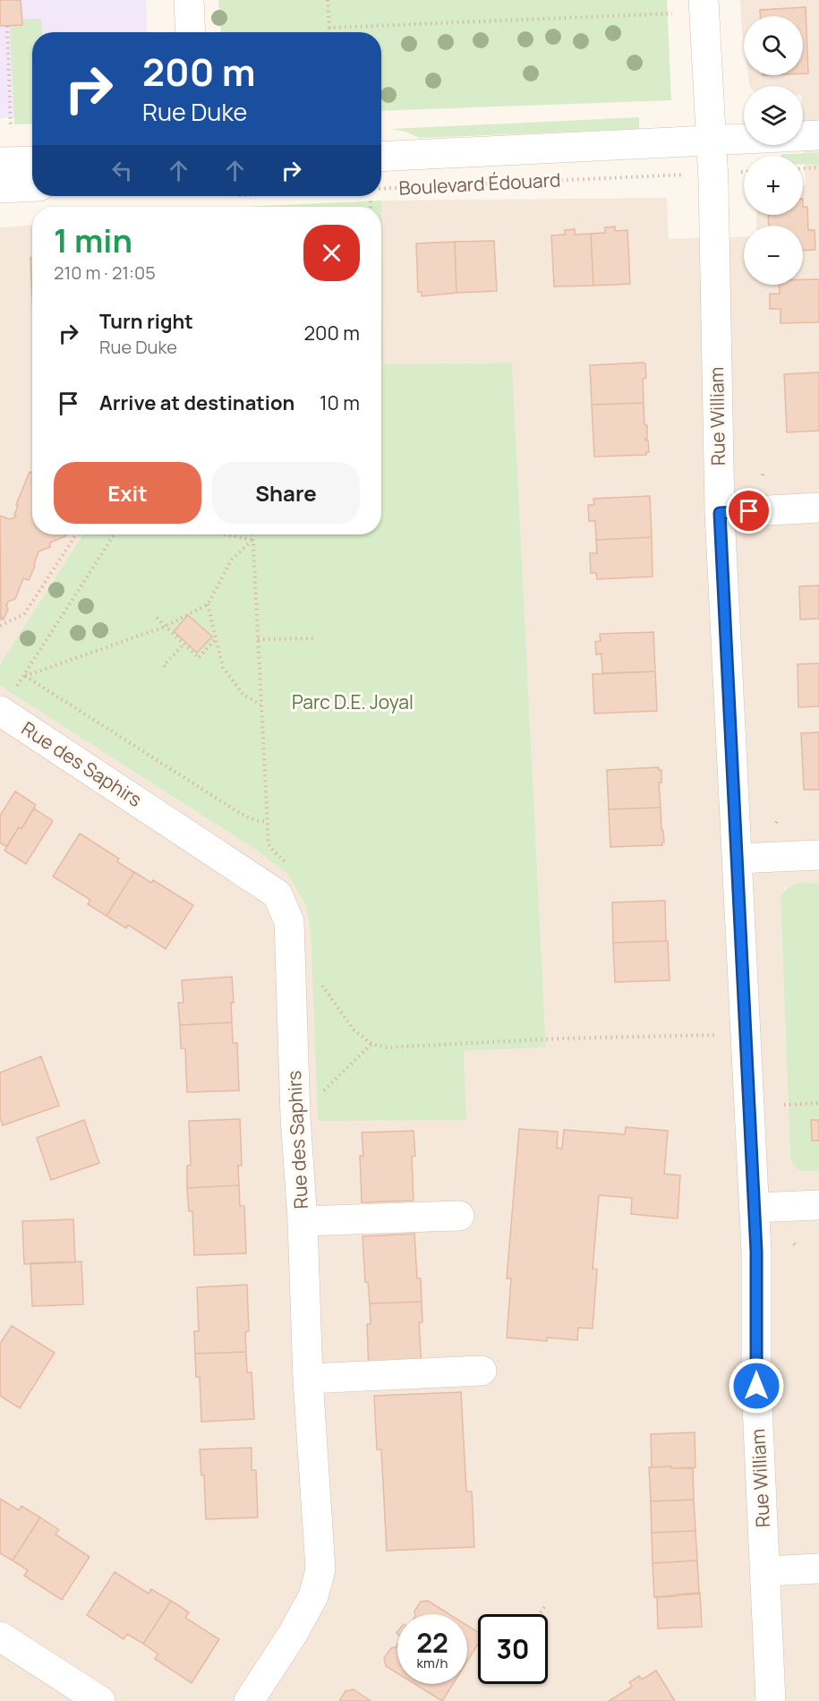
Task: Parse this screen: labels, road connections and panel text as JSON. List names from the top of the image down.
{
  "streets": {
    "street": ["Boulevard Édouard", "Rue William", "Rue des Saphirs"]
  },
  "crossings": [
    ["Boulevard Édouard", "Rue William"]
  ],
  "parks": ["Parc D.E. Joyal"],
  "page": {
    "map_buttons": ["+", "−"],
    "turn": ["200 m", "Rue Duke"],
    "heading": ["1 min", "210 m · 21:05"],
    "list": [
      {
        "name": "Turn right",
        "note": "Rue Duke",
        "value": "200 m"
      },
      {
        "name": "Arrive at destination",
        "value": "10 m"
      }
    ],
    "buttons": ["Exit", "Share"],
    "speed": "22 km/h",
    "limit": "30"
  }
}
